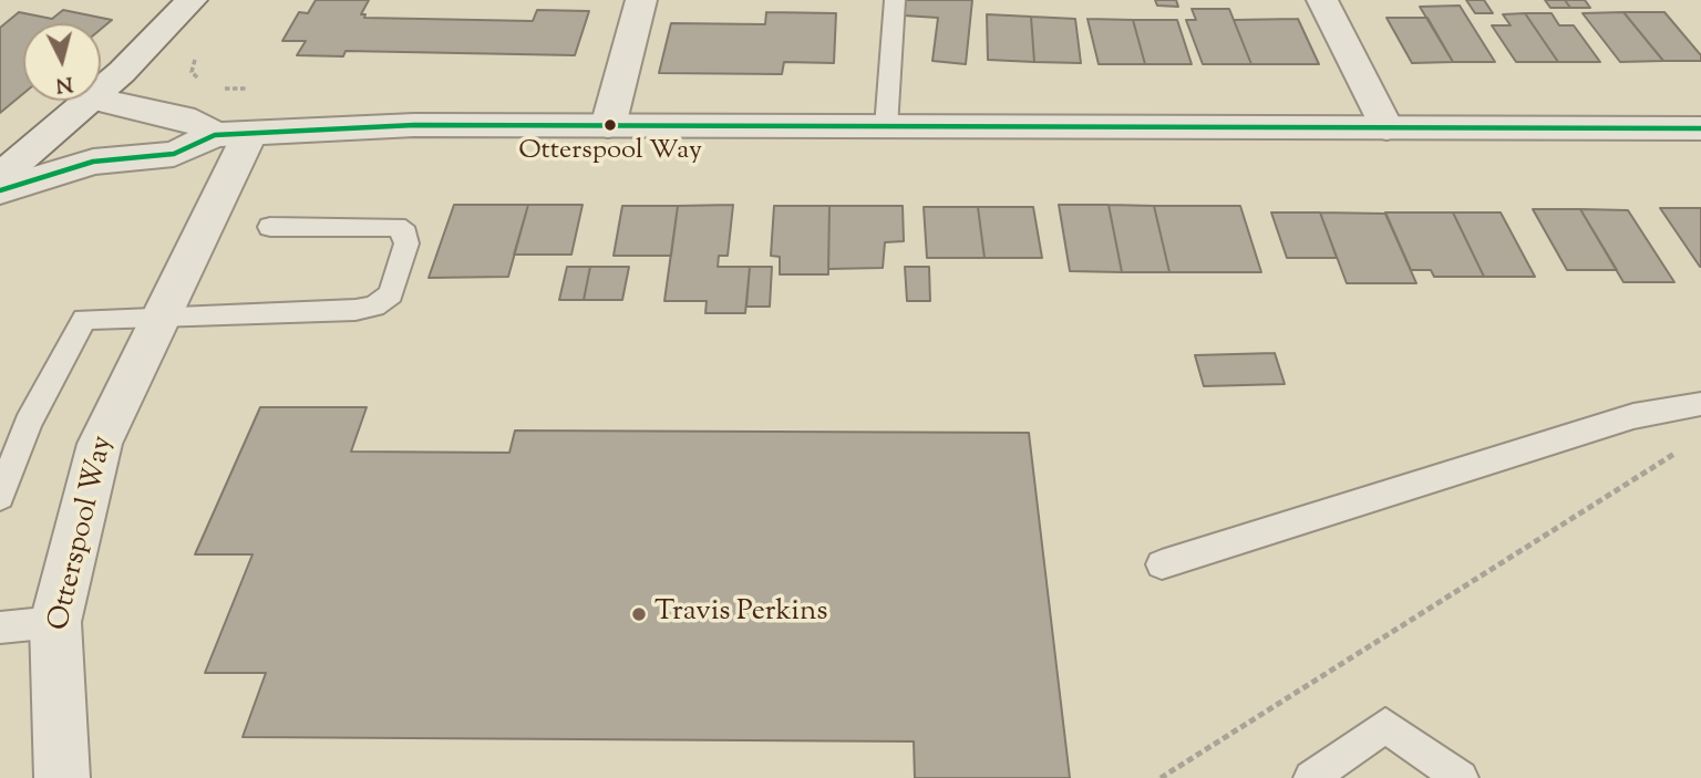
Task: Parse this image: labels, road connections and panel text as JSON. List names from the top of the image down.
{
  "streets": {
    "street": ["Otterspool Way"]
  },
  "places": ["Otterspool Way", "Travis Perkins"],
  "north": "bottom"
}
